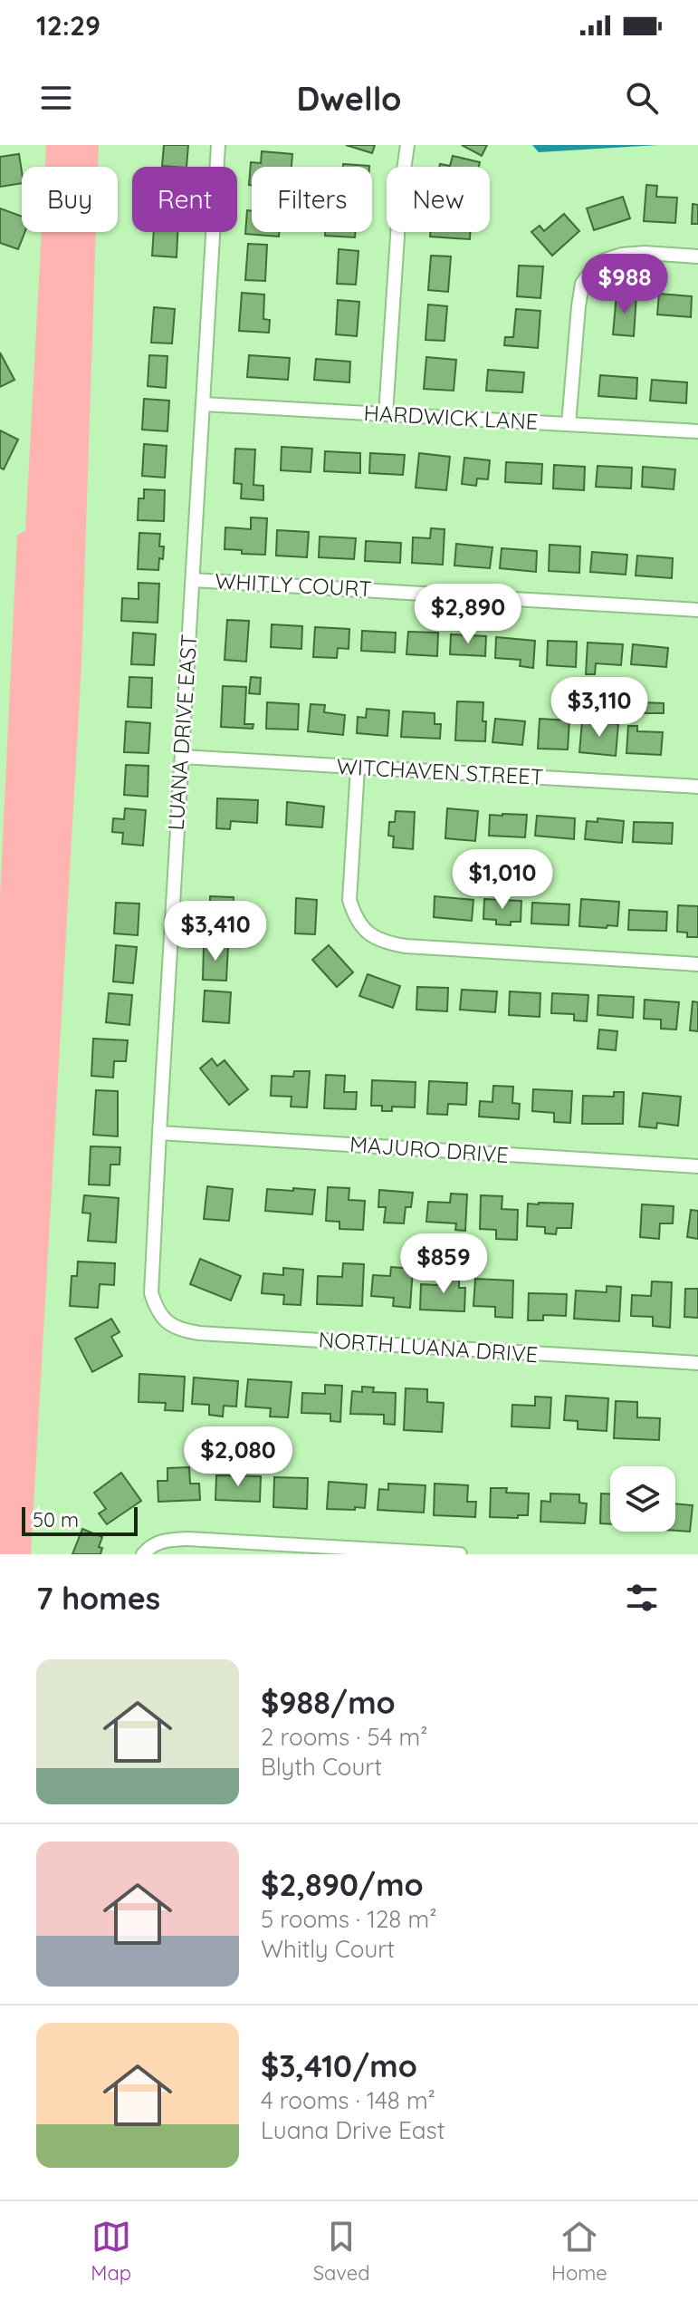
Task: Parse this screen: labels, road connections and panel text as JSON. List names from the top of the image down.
{
  "streets": {
    "street": [
      "HARDWICK LANE",
      "WHITLY COURT",
      "LUANA DRIVE EAST",
      "WITCHAVEN STREET",
      "MAJURO DRIVE",
      "NORTH LUANA DRIVE"
    ]
  },
  "crossings": [
    ["HARDWICK LANE", "LUANA DRIVE EAST"],
    ["WHITLY COURT", "LUANA DRIVE EAST"],
    ["LUANA DRIVE EAST", "WITCHAVEN STREET"],
    ["LUANA DRIVE EAST", "MAJURO DRIVE"],
    ["LUANA DRIVE EAST", "NORTH LUANA DRIVE"]
  ],
  "scale_bar": "50 m",
  "page": {
    "status": "12:29",
    "header": "Dwello",
    "chip": [
      "Buy",
      "Rent",
      "Filters",
      "New"
    ],
    "price": [
      "$988",
      "$2,890",
      "$3,110",
      "$1,010",
      "$3,410",
      "$859",
      "$2,080"
    ],
    "scale": "50 m",
    "heading": "7 homes",
    "list": [
      {
        "name": "$988/mo",
        "note": "2 rooms · 54 m² · Blyth Court"
      },
      {
        "name": "$2,890/mo",
        "note": "5 rooms · 128 m² · Whitly Court"
      },
      {
        "name": "$3,410/mo",
        "note": "4 rooms · 148 m² · Luana Drive East"
      }
    ],
    "tabs": ["Map", "Saved", "Home"]
  }
}
